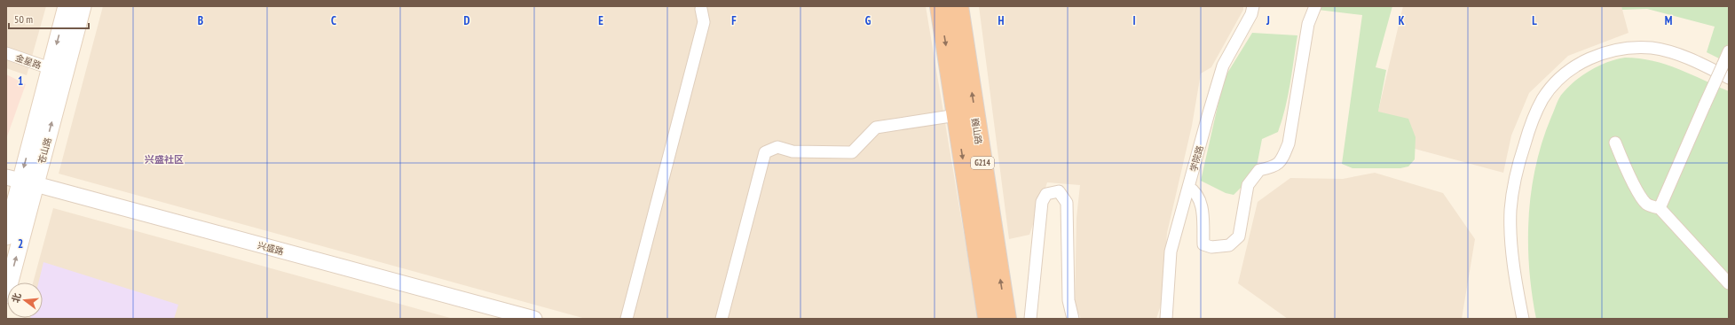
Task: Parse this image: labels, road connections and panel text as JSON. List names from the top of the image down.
{
  "streets": {
    "highway": ["巍山路", "G214"],
    "main road": ["苍山路"],
    "street": ["金星路", "学院路", "兴盛路"]
  },
  "crossings": [
    ["金星路", "苍山路"],
    ["苍山路", "兴盛路"]
  ],
  "districts": ["兴盛社区"],
  "scale_bar": "50 m",
  "north": "left",
  "grid": {
    "columns": [
      "B",
      "C",
      "D",
      "E",
      "F",
      "G",
      "H",
      "I",
      "J",
      "K",
      "L",
      "M"
    ],
    "rows": ["1", "2"]
  }
}
